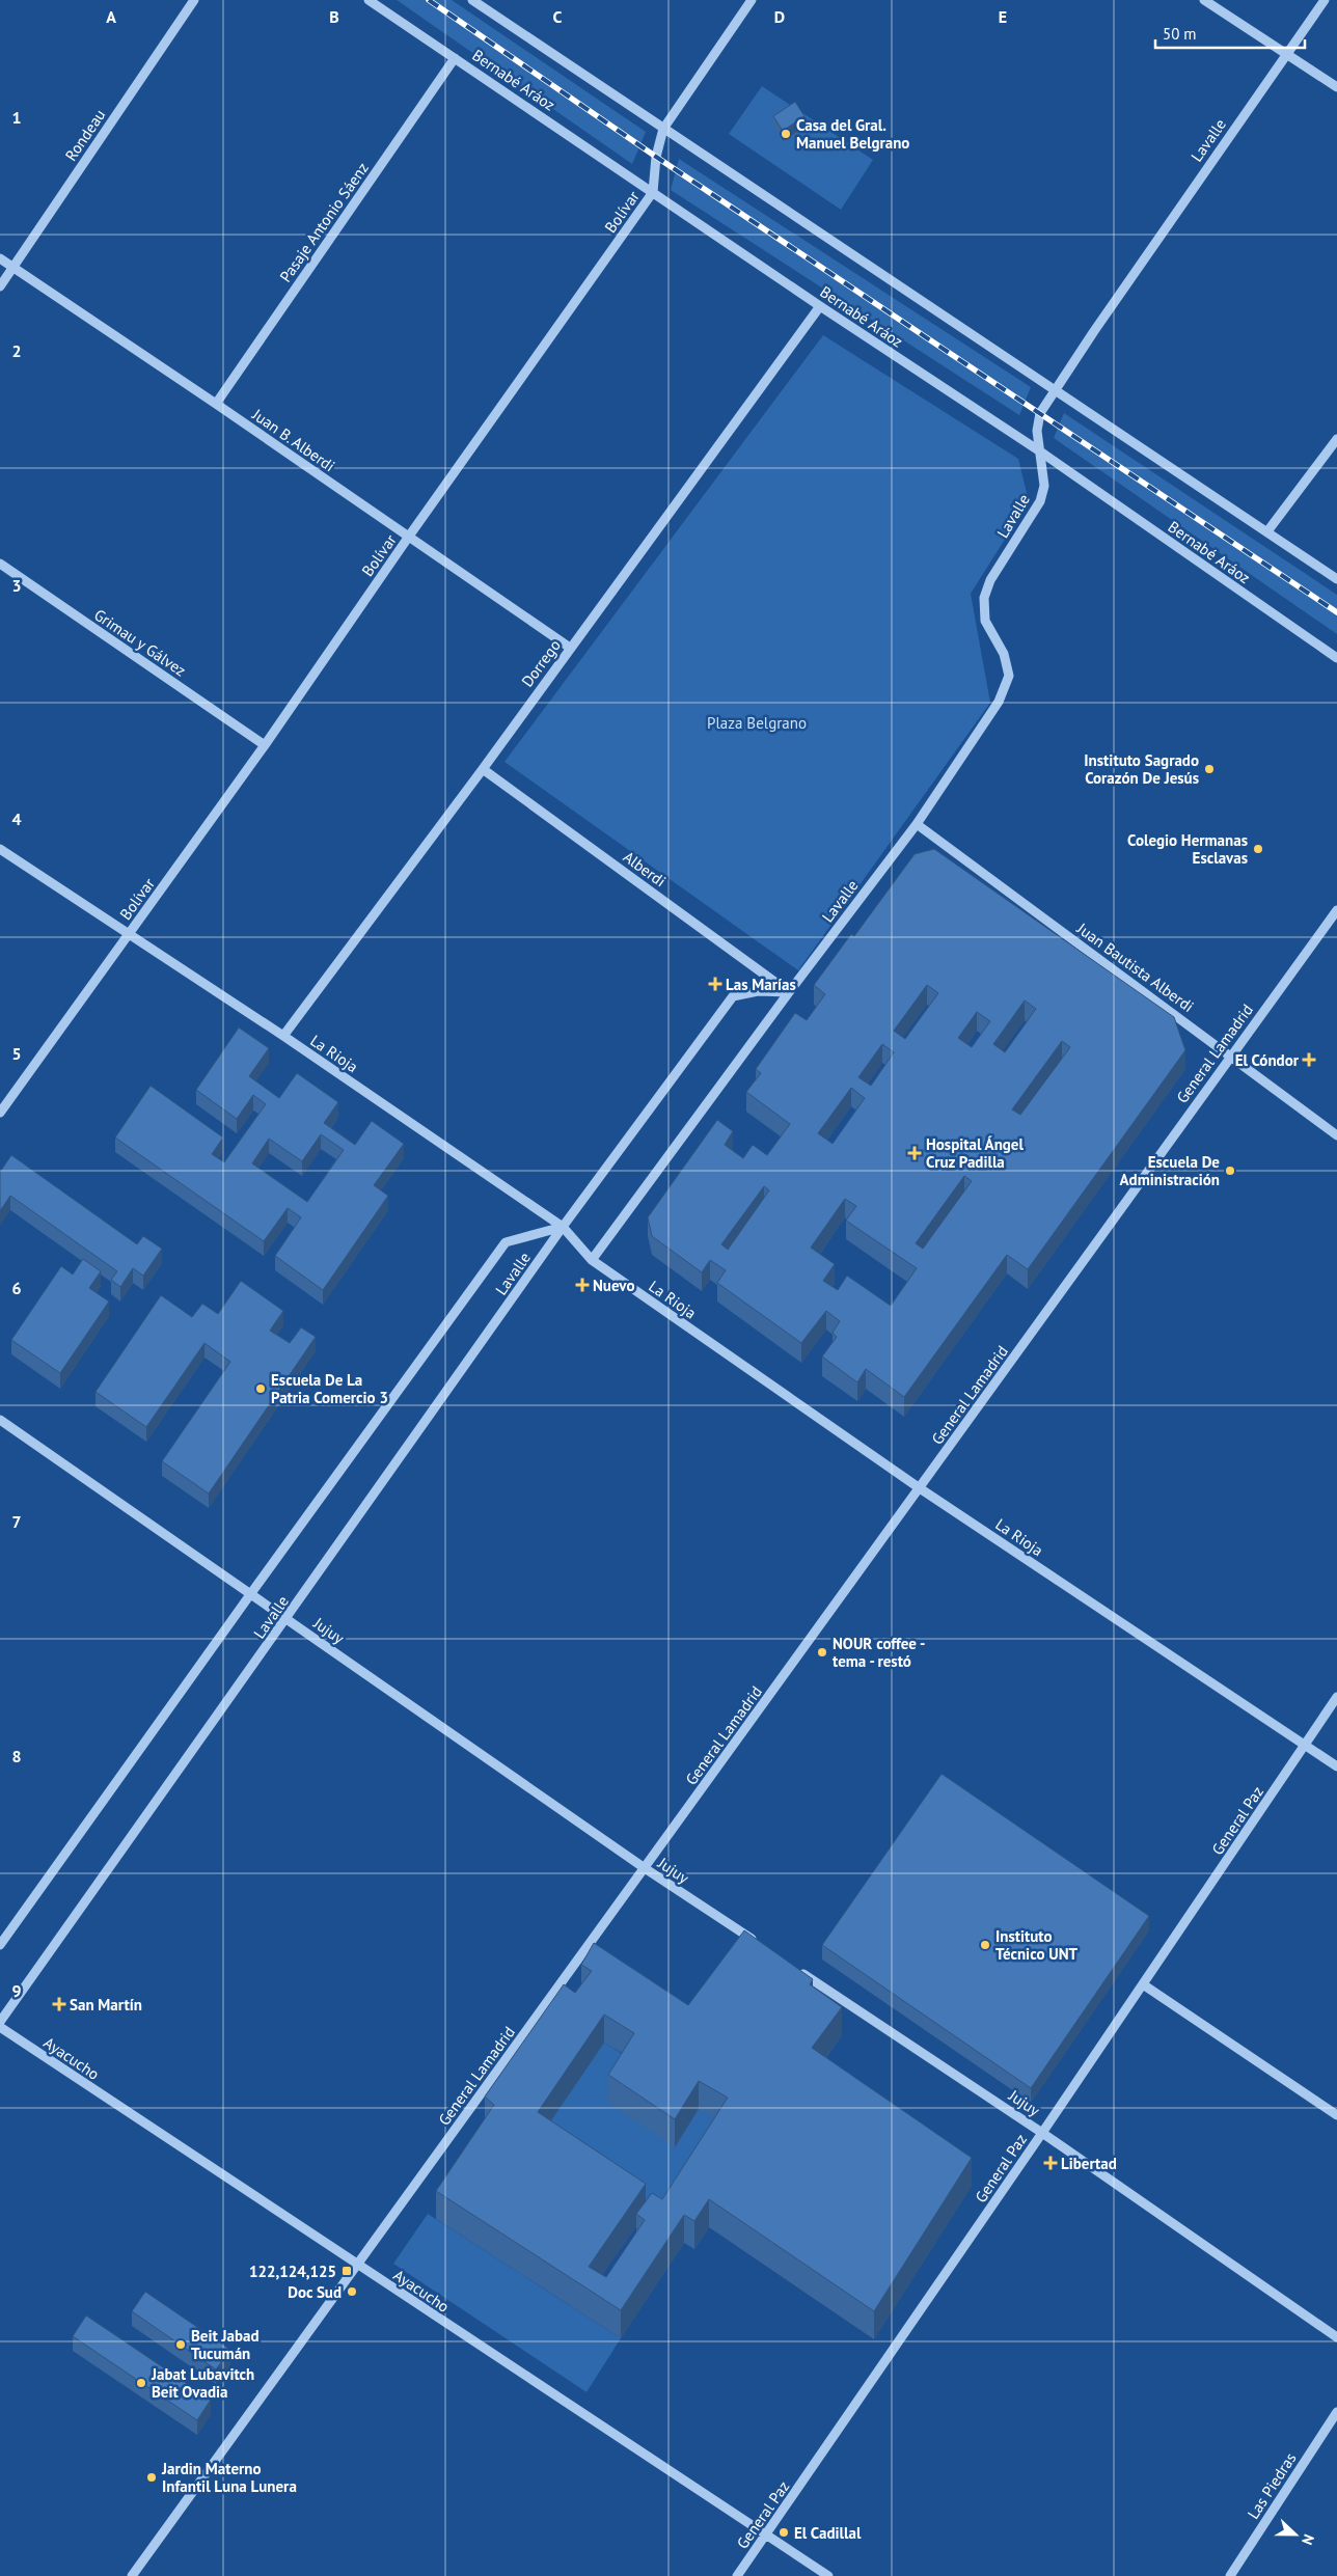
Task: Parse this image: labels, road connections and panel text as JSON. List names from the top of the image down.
{
  "streets": {
    "street": [
      "Bernabé Aráoz",
      "Rondeau",
      "Lavalle",
      "Bolívar",
      "Pasaje Antonio Sáenz",
      "Juan B. Alberdi",
      "Grimau y Gálvez",
      "Dorrego",
      "Alberdi",
      "Juan Bautista Alberdi",
      "La Rioja",
      "General Lamadrid",
      "Jujuy",
      "General Paz",
      "Ayacucho",
      "Las Piedras"
    ]
  },
  "crossings": [
    ["Bernabé Aráoz", "Lavalle"],
    ["Bernabé Aráoz", "Bolívar"],
    ["Bernabé Aráoz", "Pasaje Antonio Sáenz"],
    ["Bernabé Aráoz", "Dorrego"],
    ["Rondeau", "Juan B. Alberdi"],
    ["Lavalle", "Alberdi"],
    ["Lavalle", "Juan Bautista Alberdi"],
    ["Lavalle", "La Rioja"],
    ["Lavalle", "Jujuy"],
    ["Bolívar", "Juan B. Alberdi"],
    ["Bolívar", "Grimau y Gálvez"],
    ["Bolívar", "La Rioja"],
    ["Pasaje Antonio Sáenz", "Juan B. Alberdi"],
    ["Juan B. Alberdi", "Dorrego"],
    ["Dorrego", "Alberdi"],
    ["Dorrego", "La Rioja"],
    ["Juan Bautista Alberdi", "General Lamadrid"],
    ["La Rioja", "General Lamadrid"],
    ["La Rioja", "General Paz"],
    ["General Lamadrid", "Jujuy"],
    ["General Lamadrid", "Ayacucho"],
    ["Jujuy", "General Paz"],
    ["General Paz", "Ayacucho"]
  ],
  "parks": ["Plaza Belgrano"],
  "places": {
    "other": [
      "Casa del Gral. Manuel Belgrano",
      "Instituto Sagrado Corazón De Jesús",
      "Colegio Hermanas Esclavas",
      "Escuela De Administración",
      "Escuela De La Patria Comercio 3",
      "NOUR coffee - tema - restó",
      "Instituto Técnico UNT",
      "Doc Sud",
      "Beit Jabad Tucumán",
      "Jabat Lubavitch Beit Ovadia",
      "Jardin Materno Infantil Luna Lunera",
      "El Cadillal"
    ],
    "health": [
      "Las Marías",
      "El Cóndor",
      "Hospital Ángel Cruz Padilla",
      "Nuevo",
      "San Martín",
      "Libertad"
    ],
    "transit": ["122,124,125"]
  },
  "scale_bar": "50 m",
  "north": "right",
  "grid": {
    "columns": [
      "A",
      "B",
      "C",
      "D",
      "E"
    ],
    "rows": [
      "1",
      "2",
      "3",
      "4",
      "5",
      "6",
      "7",
      "8",
      "9"
    ]
  }
}
